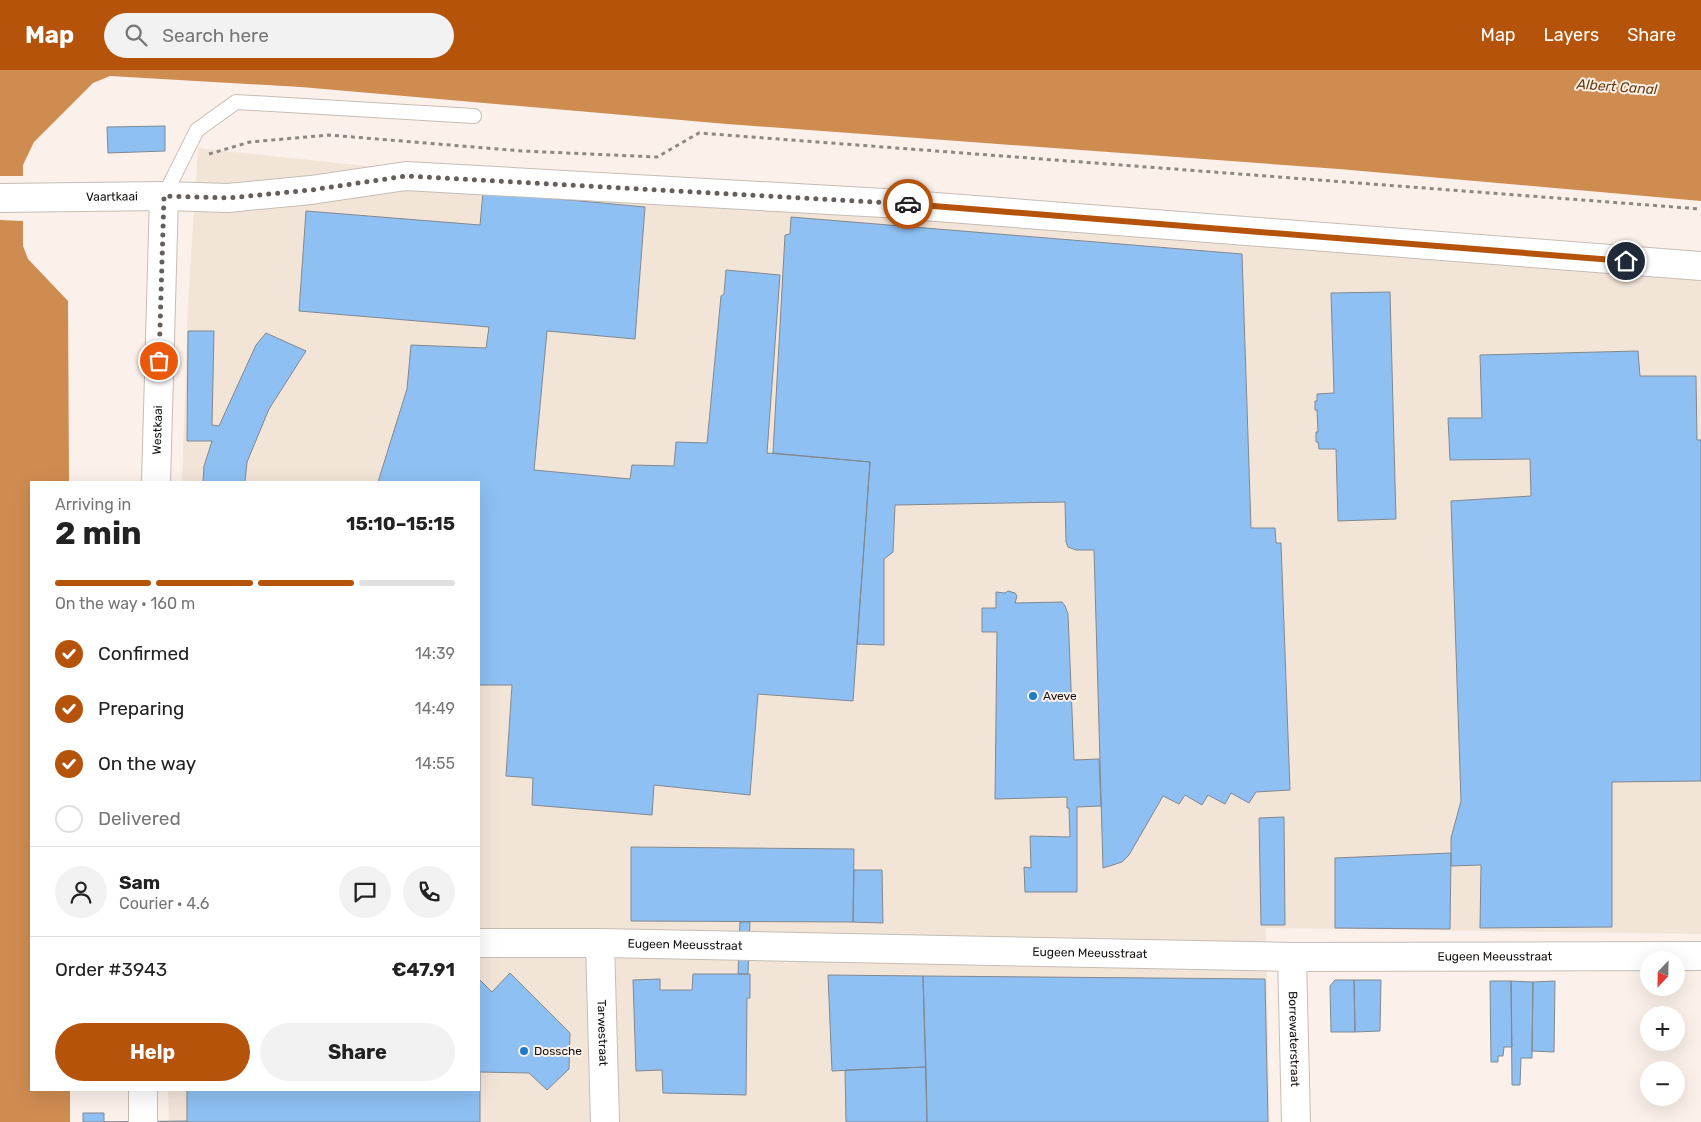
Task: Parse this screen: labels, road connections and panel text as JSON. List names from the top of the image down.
{
  "streets": {
    "street": [
      "Vaartkaai",
      "Westkaai",
      "Eugeen Meeusstraat",
      "Tarwestraat",
      "Borrewaterstraat"
    ]
  },
  "crossings": [
    ["Vaartkaai", "Westkaai"],
    ["Eugeen Meeusstraat", "Tarwestraat"],
    ["Eugeen Meeusstraat", "Borrewaterstraat"]
  ],
  "water": ["Albert Canal"],
  "places": ["Aveve", "Dossche"],
  "north": "bottom",
  "page": {
    "header": "Map",
    "search": "Search here",
    "nav": ["Map", "Layers", "Share"],
    "heading": ["2 min", "Arriving in", "15:10–15:15"],
    "panel": [
      "Sam",
      "Courier · 4.6",
      "Order #3943",
      "€47.91"
    ],
    "bar": "On the way · 160 m",
    "list": [
      ["Confirmed", "14:39"],
      ["Preparing", "14:49"],
      ["On the way", "14:55"],
      "Delivered"
    ],
    "map_buttons": ["+", "−"],
    "buttons": ["Help", "Share"]
  }
}
